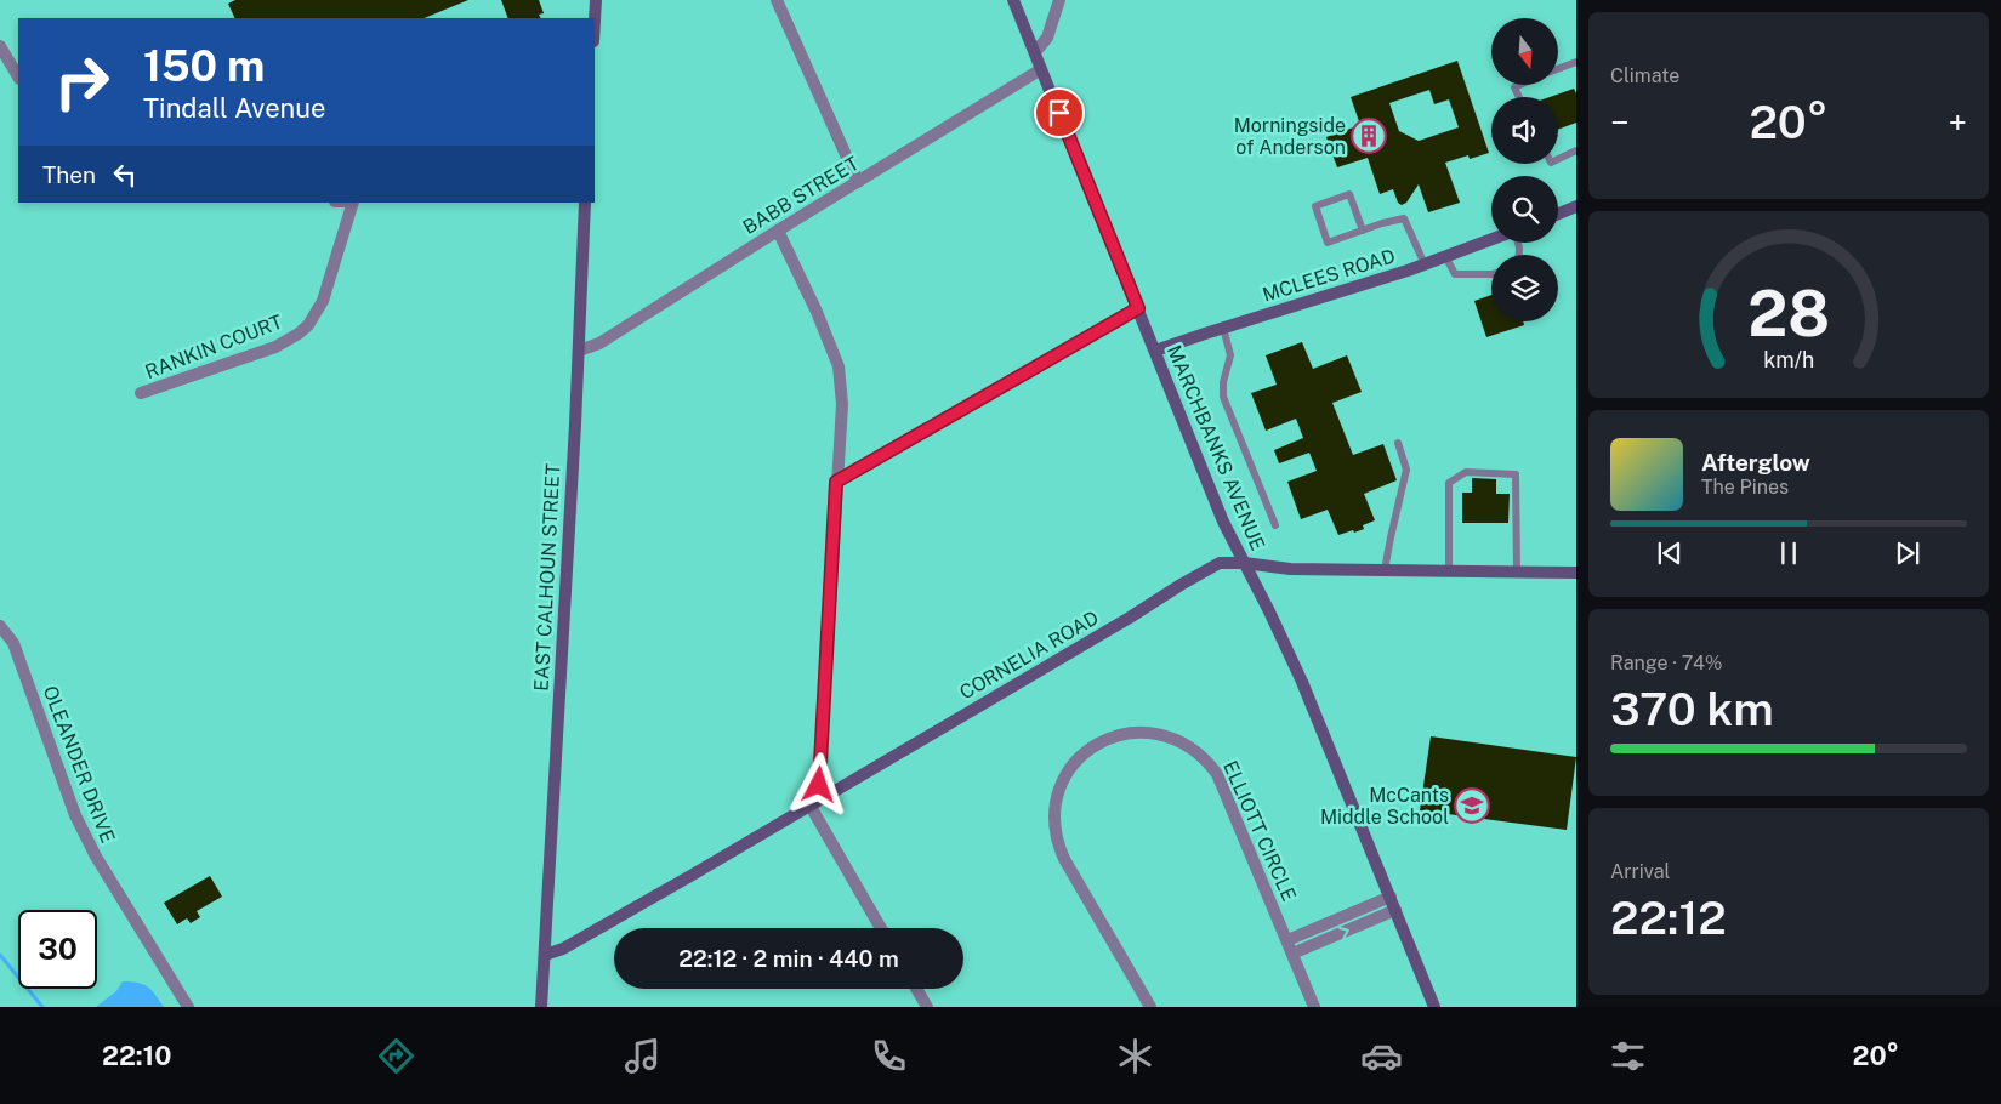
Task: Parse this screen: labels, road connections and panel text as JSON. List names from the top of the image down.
{
  "streets": {
    "street": [
      "BABB STREET",
      "MCLEES ROAD",
      "RANKIN COURT",
      "MARCHBANKS AVENUE",
      "EAST CALHOUN STREET",
      "CORNELIA ROAD",
      "OLEANDER DRIVE",
      "ELLIOTT CIRCLE"
    ]
  },
  "crossings": [
    ["BABB STREET", "MARCHBANKS AVENUE"],
    ["BABB STREET", "EAST CALHOUN STREET"],
    ["MCLEES ROAD", "MARCHBANKS AVENUE"],
    ["MARCHBANKS AVENUE", "CORNELIA ROAD"],
    ["EAST CALHOUN STREET", "CORNELIA ROAD"]
  ],
  "places": {
    "building": ["Morningside of Anderson"],
    "school or university": ["McCants Middle School"]
  },
  "north": "bottom",
  "page": {
    "tile": [
      "Climate",
      ["Range · 74%", "370 km"],
      ["Arrival", "22:12"]
    ],
    "turn": ["150 m", "Tindall Avenue"],
    "heat": ["−", "20°", "+"],
    "then": "Then",
    "song": ["Afterglow", "The Pines"],
    "limit": "30",
    "trip": "22:12 · 2 min · 440 m",
    "tabs": ["22:10", "20°"],
    "gauge": ["28", "km/h"]
  }
}
